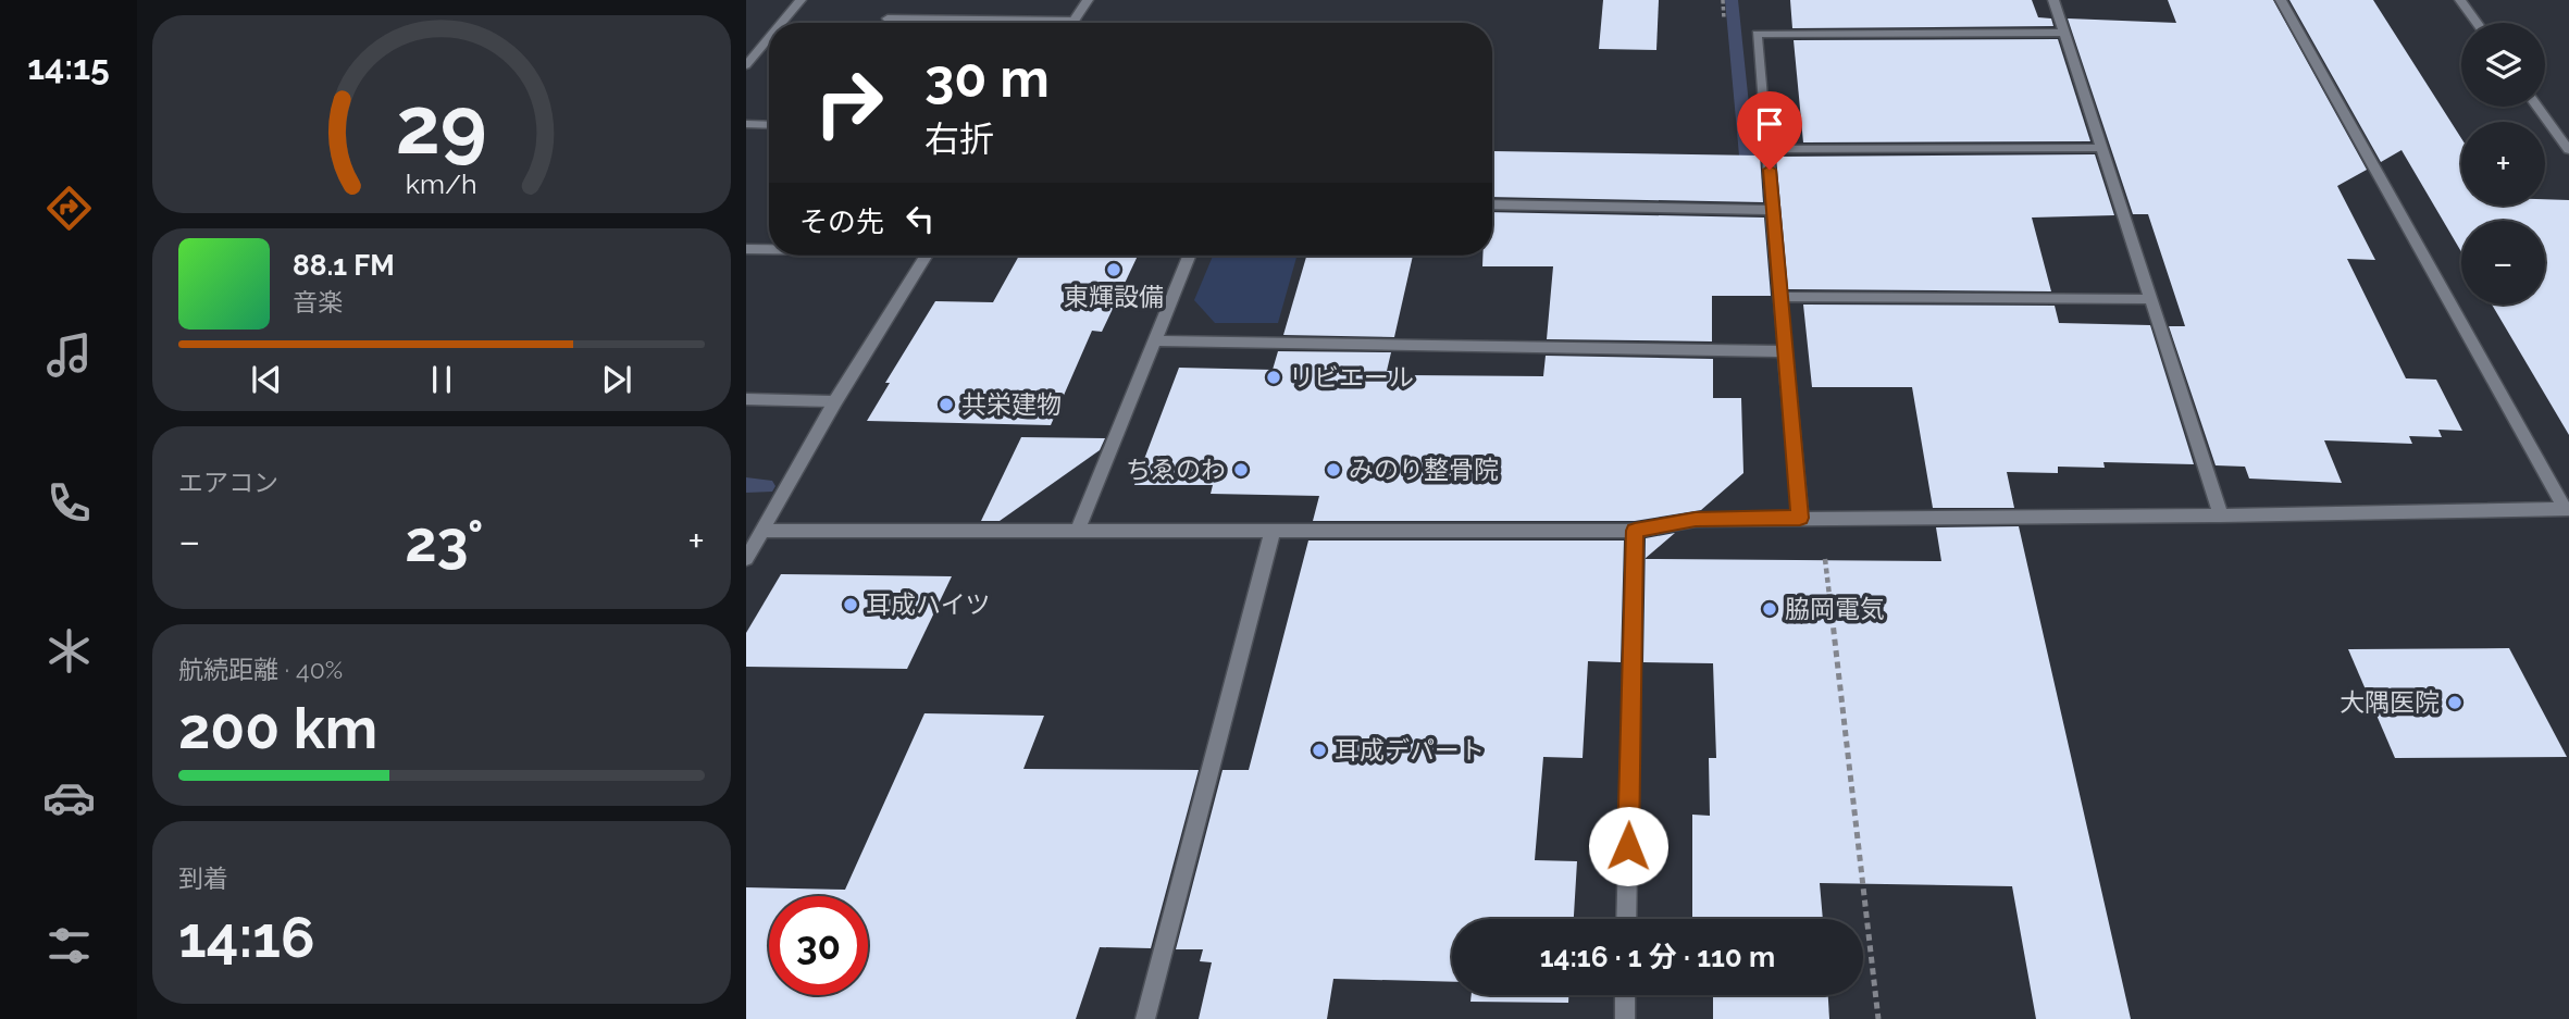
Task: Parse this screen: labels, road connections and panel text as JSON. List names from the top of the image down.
{
  "places": [
    "東輝設備",
    "リビエール",
    "共栄建物",
    "ちゑのわ",
    "みのり整骨院",
    "耳成ハイツ",
    "脇岡電気",
    "大隅医院",
    "耳成デパート"
  ],
  "page": {
    "tabs": "14:15",
    "map_buttons": ["+", "−"],
    "turn": ["30 m", "右折"],
    "then": "その先",
    "song": ["88.1 FM", "音楽"],
    "tile": [
      "エアコン",
      ["航続距離 · 40%", "200 km"],
      ["到着", "14:16"]
    ],
    "heat": ["−", "23°", "+"],
    "limit": "30",
    "trip": "14:16 · 1 分 · 110 m",
    "gauge": ["29", "km/h"]
  }
}
